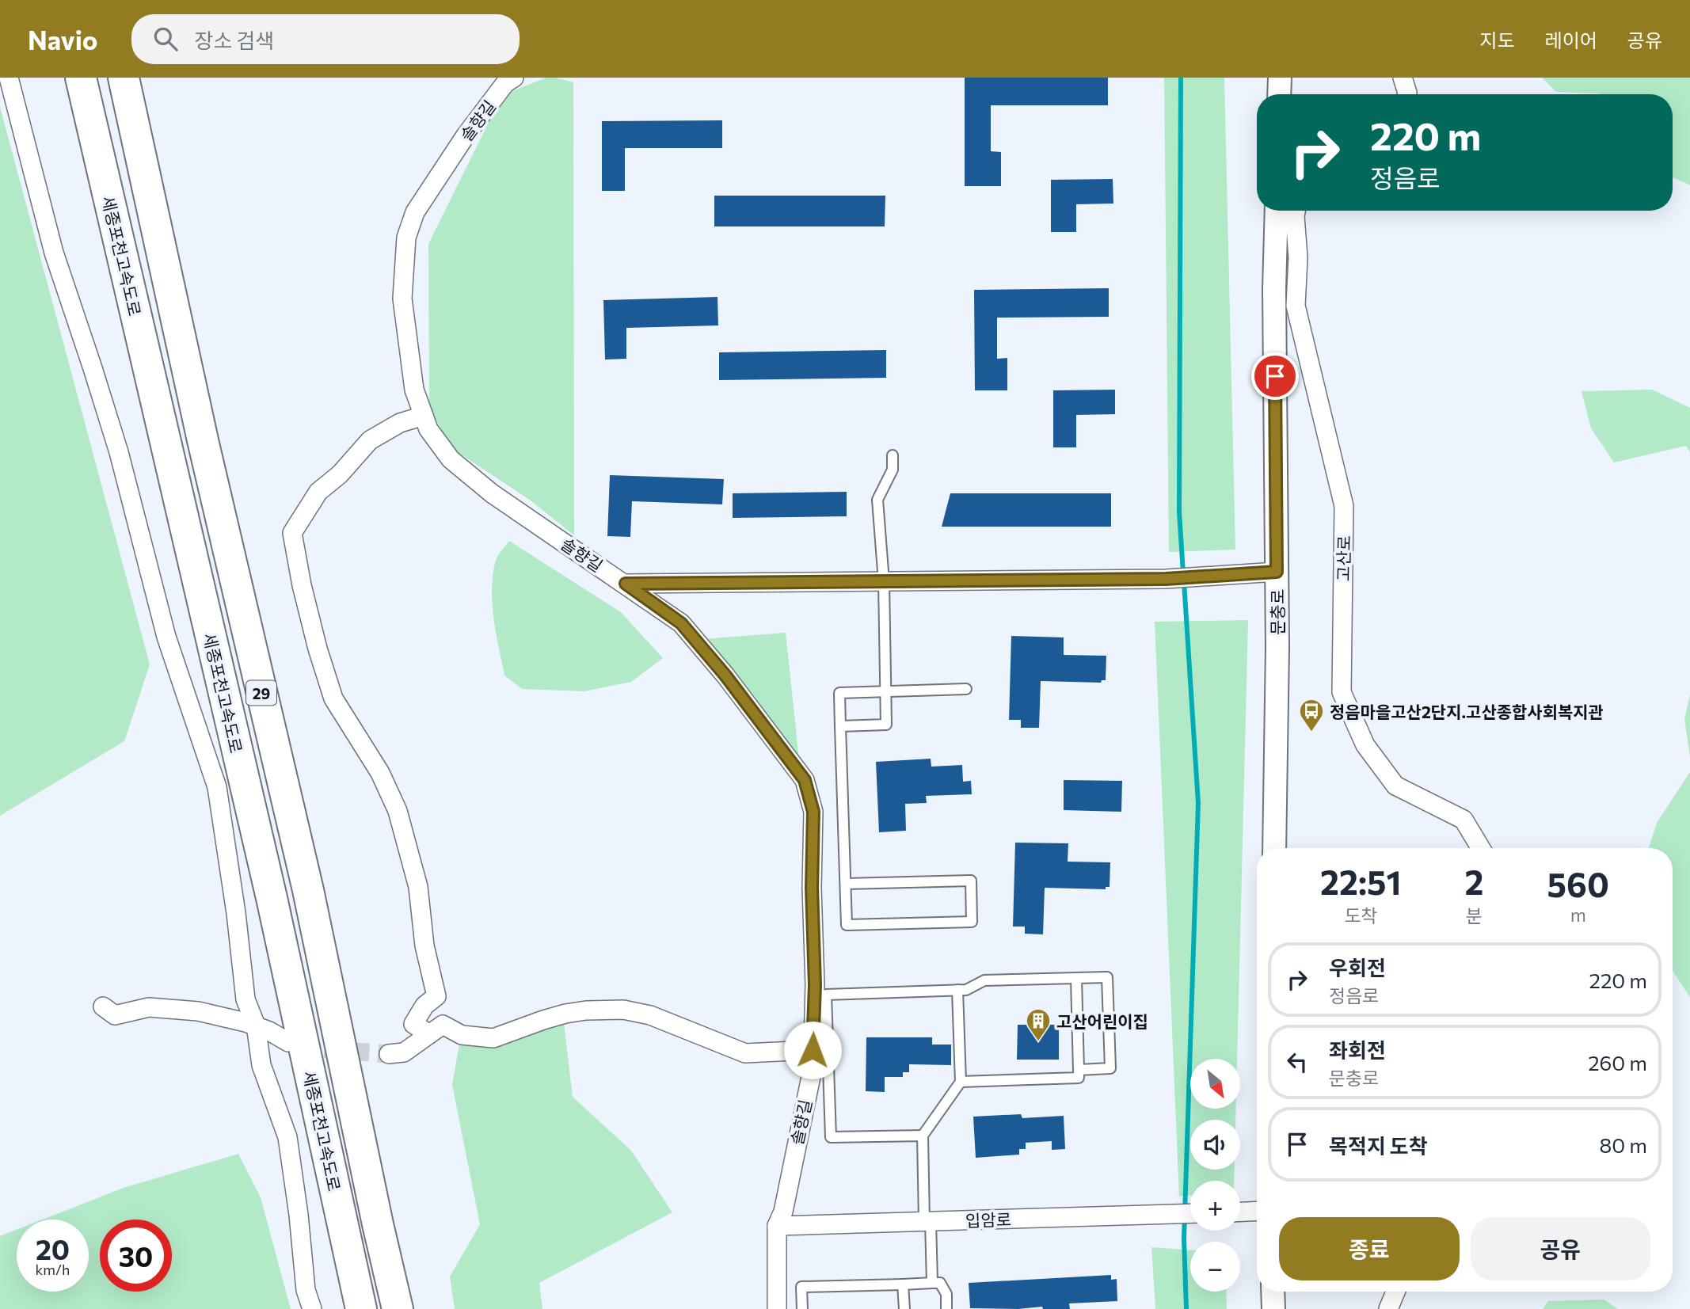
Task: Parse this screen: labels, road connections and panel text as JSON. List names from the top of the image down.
{
  "streets": {
    "highway": ["세종포천고속도로", "29"],
    "street": [
      "솔향길",
      "고산로",
      "문충로",
      "입암로"
    ]
  },
  "crossings": [
    ["솔향길", "입암로"]
  ],
  "places": {
    "bus stop": ["정음마을고산2단지.고산종합사회복지관"],
    "building": ["고산어린이집"]
  },
  "north": "bottom right",
  "page": {
    "header": "Navio",
    "search": "장소 검색",
    "nav": ["지도", "레이어", "공유"],
    "turn": ["220 m", "정음로"],
    "eta": [
      "22:51",
      "도착",
      "2",
      "분",
      "560",
      "m"
    ],
    "list": [
      {
        "name": "우회전",
        "note": "정음로",
        "value": "220 m"
      },
      {
        "name": "좌회전",
        "note": "문충로",
        "value": "260 m"
      },
      {
        "name": "목적지 도착",
        "value": "80 m"
      }
    ],
    "map_buttons": ["+", "−"],
    "buttons": ["종료", "공유"],
    "speed": "20 km/h",
    "limit": "30"
  }
}
